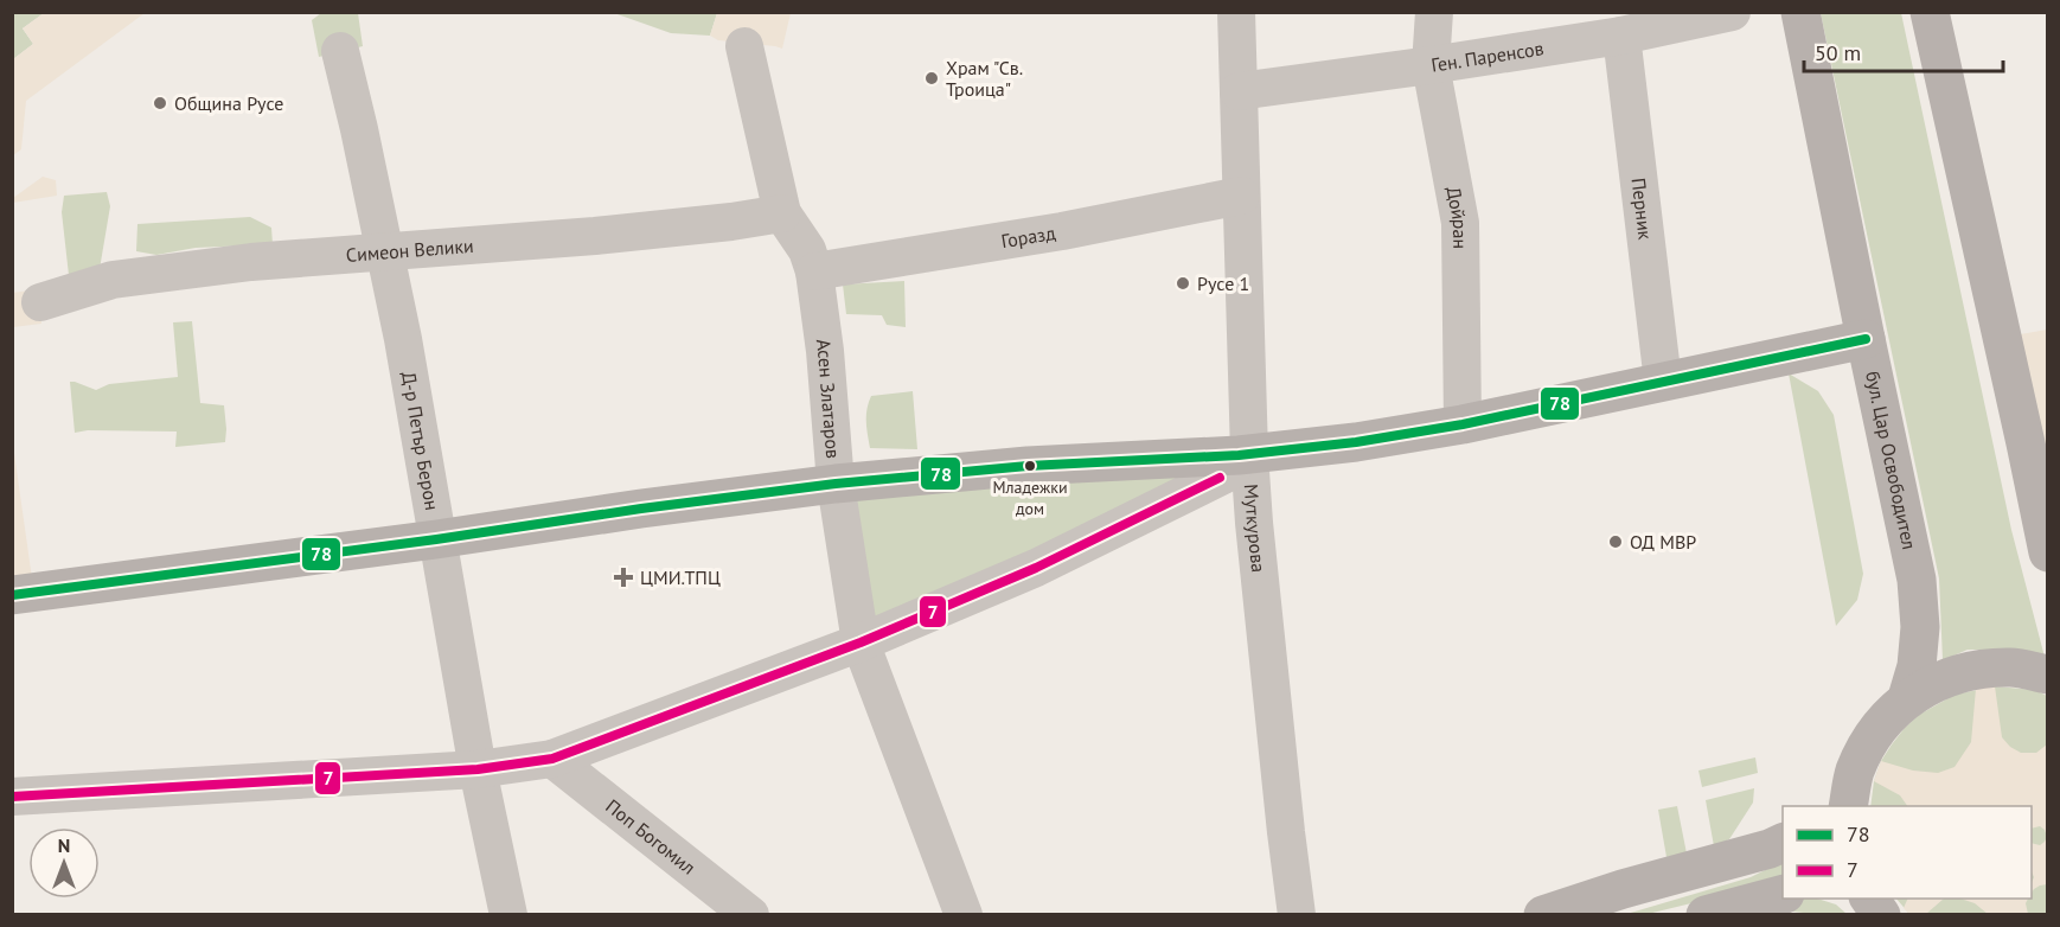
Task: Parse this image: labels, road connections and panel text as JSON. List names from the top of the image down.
{
  "streets": {
    "main road": ["бул. Цар Освободител"],
    "street": [
      "Ген. Паренсов",
      "Перник",
      "Дойран",
      "Горазд",
      "Симеон Велики",
      "Асен Златаров",
      "Д-р Петър Берон",
      "Муткурова",
      "Поп Богомил"
    ]
  },
  "crossings": [
    ["Ген. Паренсов", "Перник"],
    ["Ген. Паренсов", "Дойран"],
    ["Ген. Паренсов", "Муткурова"],
    ["Горазд", "Асен Златаров"],
    ["Горазд", "Муткурова"],
    ["Симеон Велики", "Асен Златаров"],
    ["Симеон Велики", "Д-р Петър Берон"]
  ],
  "places": {
    "other": [
      "Храм \"Св. Троица\"",
      "Община Русе",
      "Русе 1",
      "Младежки дом",
      "ОД МВР"
    ],
    "health": ["ЦМИ.ТПЦ"]
  },
  "lines": ["transit line 78", "transit line 7"],
  "legend": ["78", "7"],
  "scale_bar": "50 m",
  "north": "top"
}
